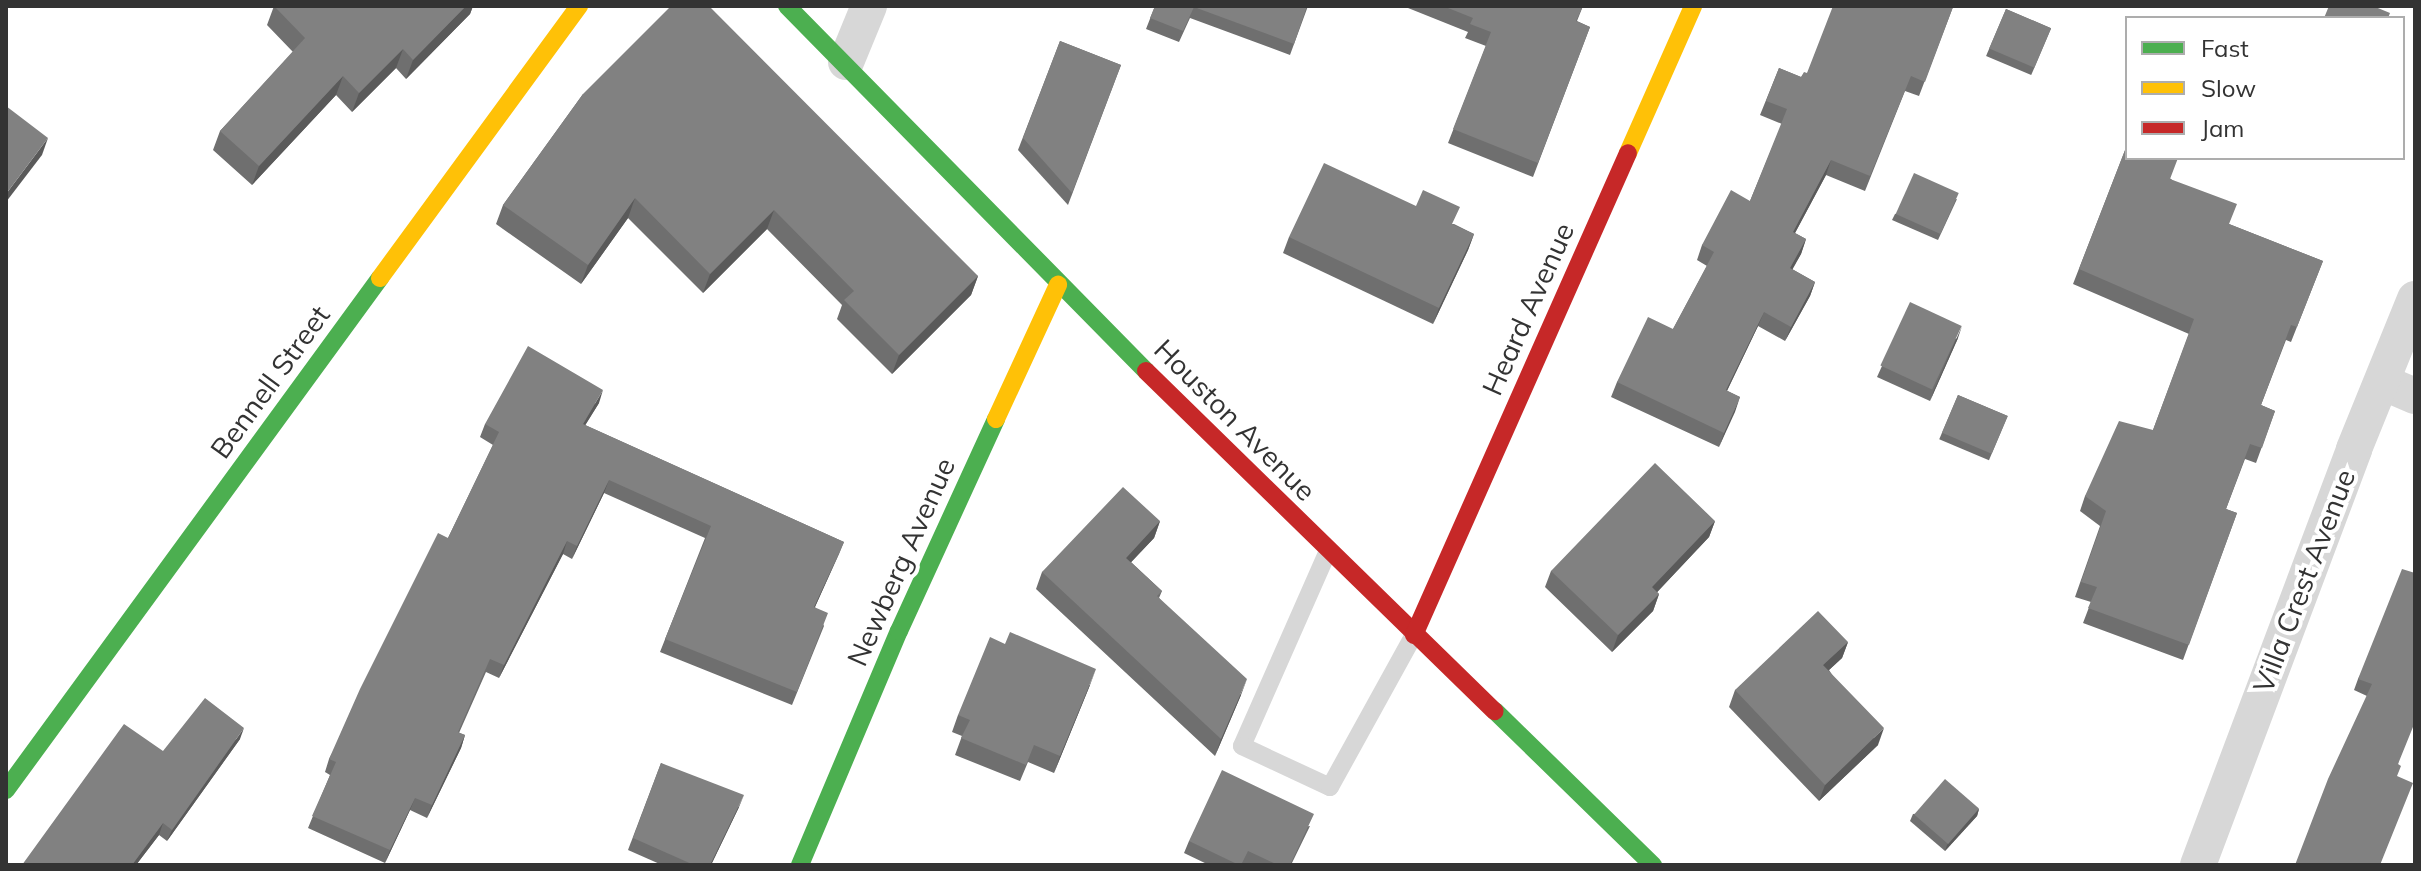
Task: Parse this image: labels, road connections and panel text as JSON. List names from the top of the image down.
{
  "streets": {
    "street": [
      "Heard Avenue",
      "Bennell Street",
      "Houston Avenue",
      "Newberg Avenue",
      "Villa Crest Avenue"
    ]
  },
  "crossings": [
    ["Heard Avenue", "Houston Avenue"],
    ["Houston Avenue", "Newberg Avenue"]
  ],
  "legend": ["Fast", "Slow", "Jam"]
}
